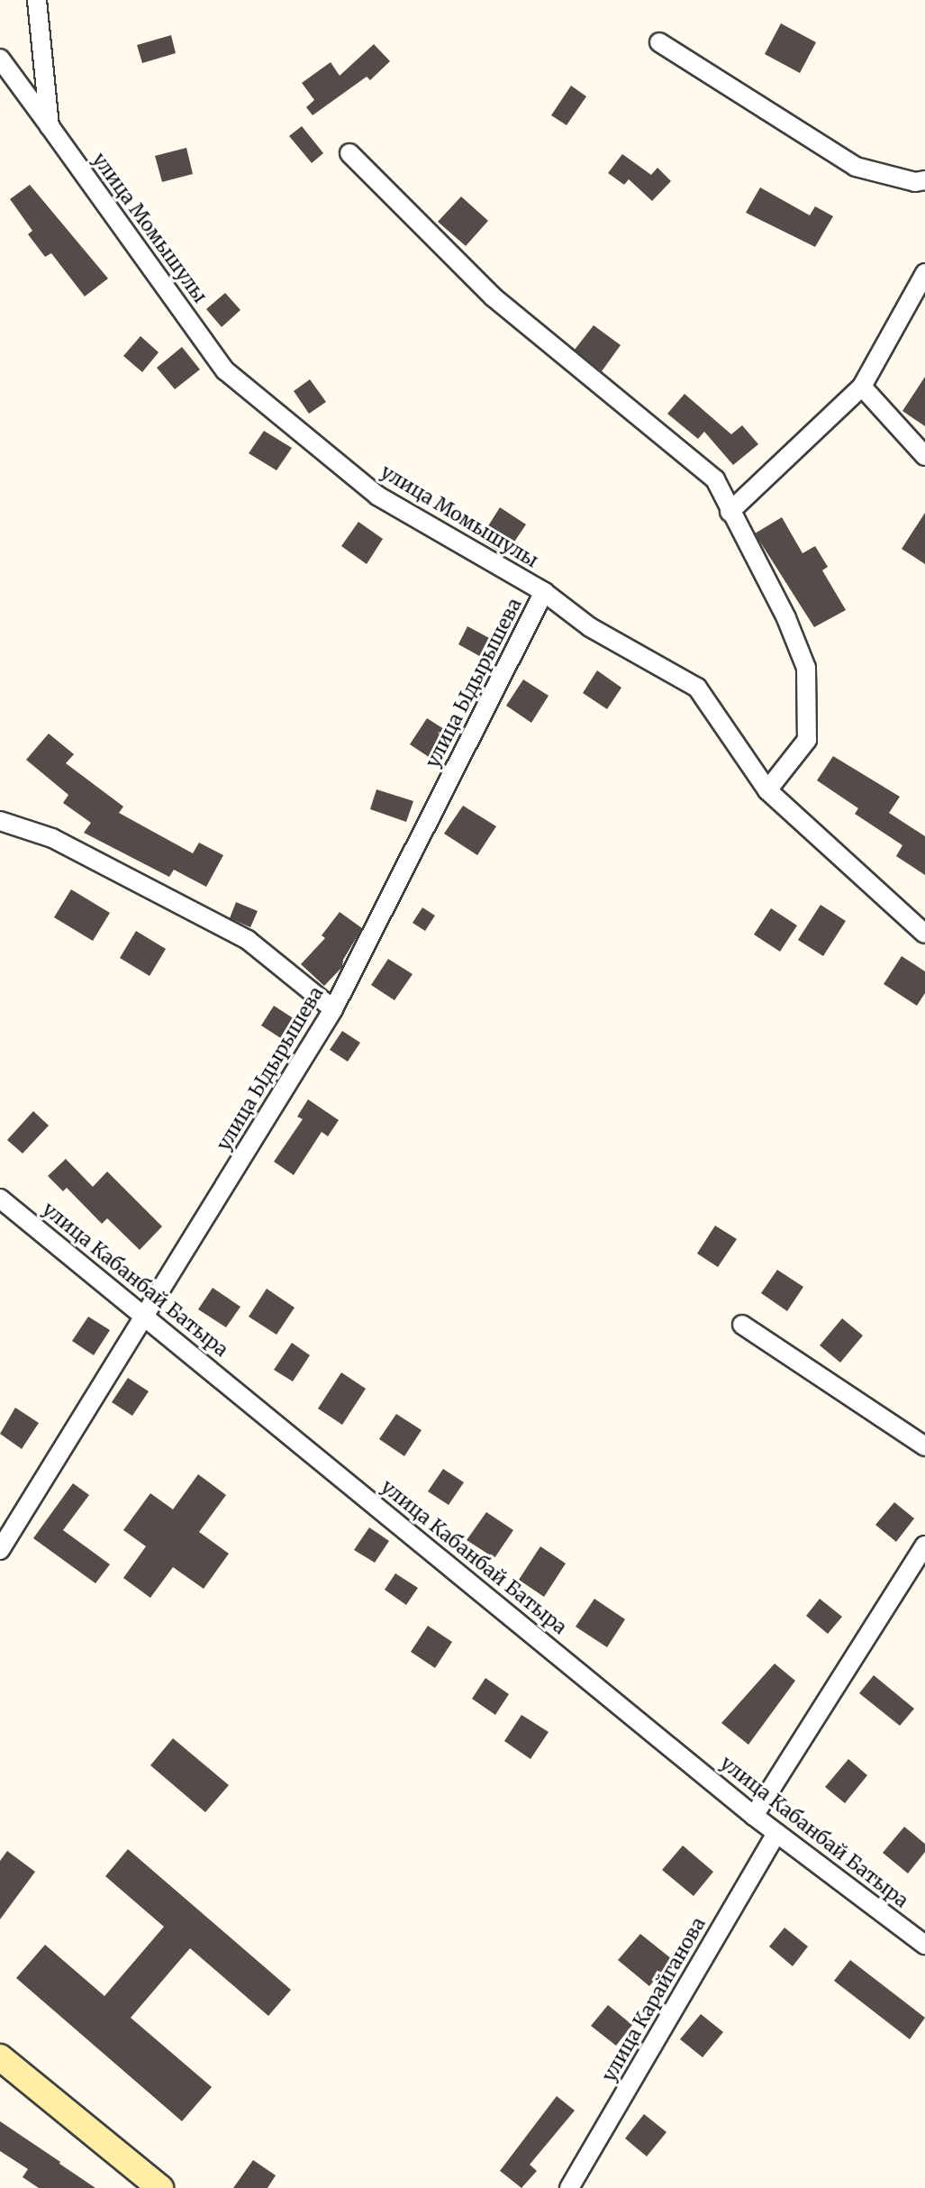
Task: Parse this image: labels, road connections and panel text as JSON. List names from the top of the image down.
{
  "streets": {
    "street": [
      "улица Момышулы",
      "улица Ыдырышева",
      "улица Кабанбай Батыра",
      "улица Карайганова"
    ]
  },
  "crossings": [
    ["улица Момышулы", "улица Ыдырышева"],
    ["улица Ыдырышева", "улица Кабанбай Батыра"],
    ["улица Кабанбай Батыра", "улица Карайганова"]
  ]
}
